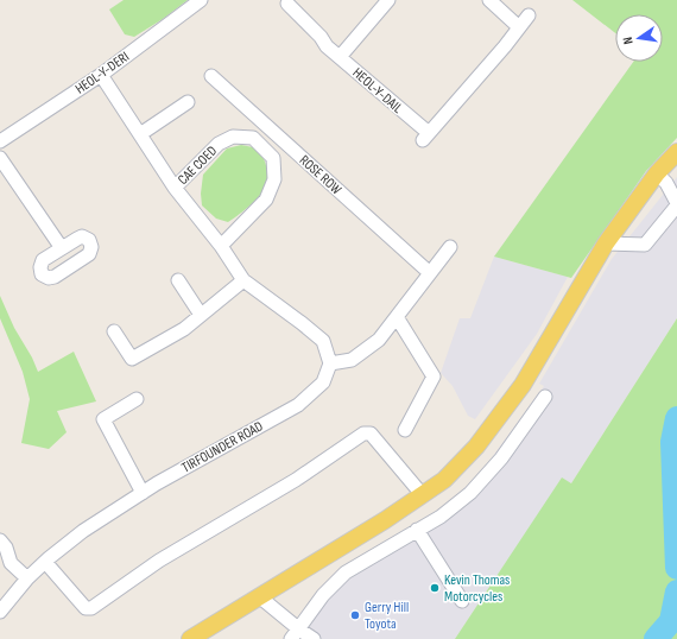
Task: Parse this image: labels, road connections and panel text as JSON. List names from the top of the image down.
{
  "streets": {
    "street": [
      "HEOL-Y-DERI",
      "HEOL-Y-DAIL",
      "CAE COED",
      "ROSE ROW",
      "TIRFOUNDER ROAD"
    ]
  },
  "crossings": [
    ["HEOL-Y-DERI", "CAE COED"],
    ["CAE COED", "TIRFOUNDER ROAD"]
  ],
  "places": ["Kevin Thomas Motorcycles", "Gerry Hill Toyota"],
  "north": "left"
}
